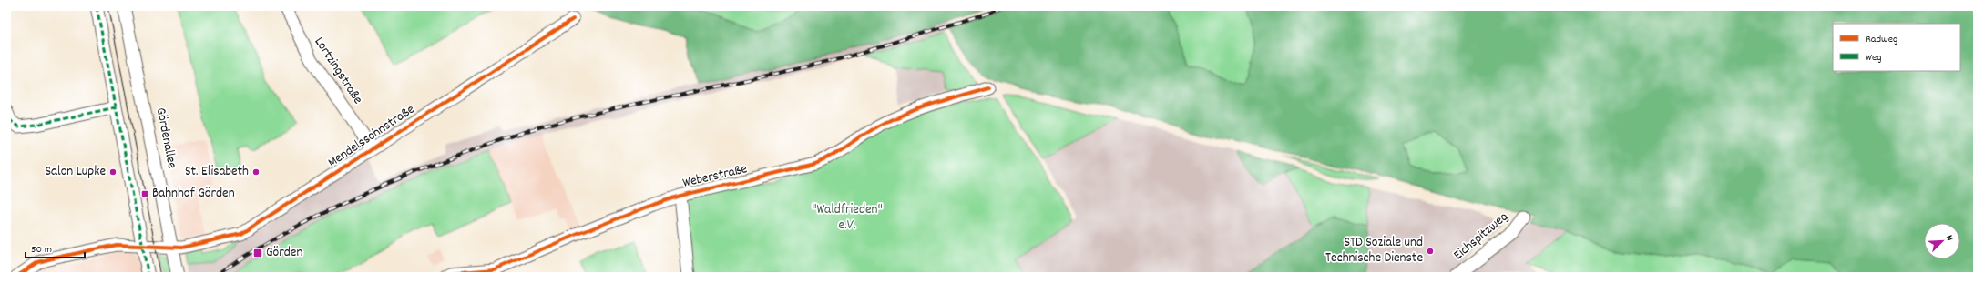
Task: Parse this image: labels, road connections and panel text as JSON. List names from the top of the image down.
{
  "streets": {
    "street": [
      "Lortzingstraße",
      "Mendelssohnstraße",
      "Gördenallee",
      "Weberstraße",
      "Eichspitzweg"
    ]
  },
  "crossings": [
    ["Lortzingstraße", "Mendelssohnstraße"],
    ["Mendelssohnstraße", "Gördenallee"]
  ],
  "parks": ["\"Waldfrieden\" e.V."],
  "places": {
    "other": ["Salon Lupke", "St. Elisabeth", "STD Soziale und Technische Dienste"],
    "transit": ["Bahnhof Görden", "Görden"]
  },
  "legend": ["Radweg", "Weg"],
  "scale_bar": "50 m",
  "north": "top right"
}
